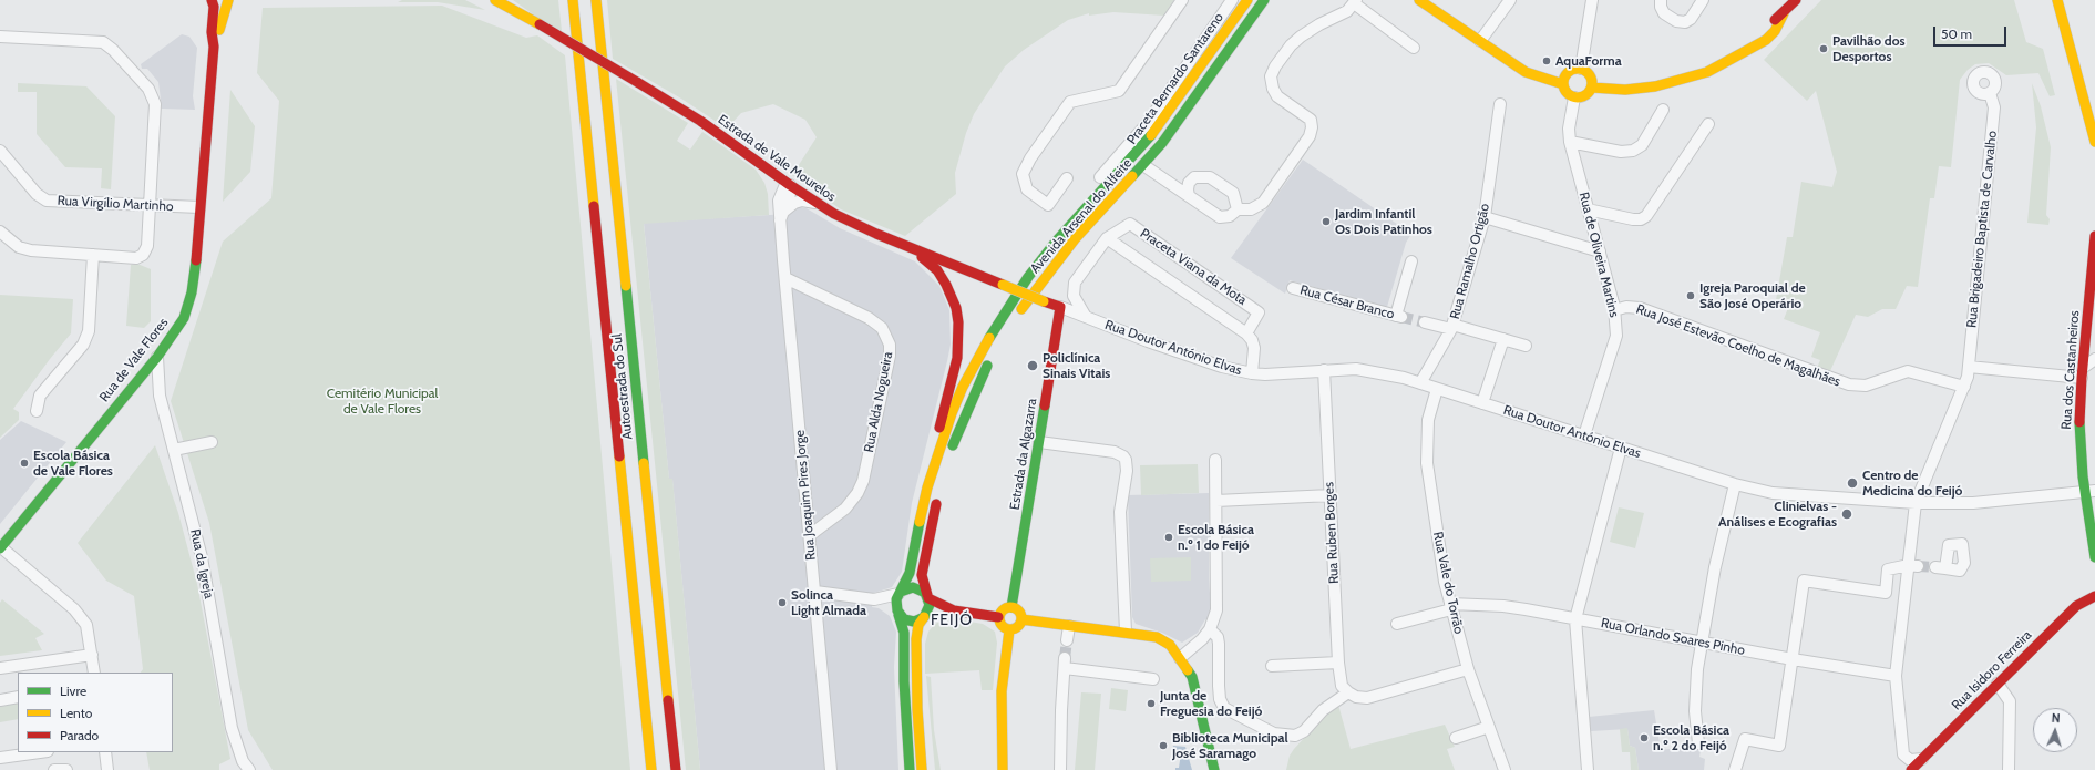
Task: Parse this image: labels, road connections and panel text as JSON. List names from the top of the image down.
{
  "streets": {
    "main road": [
      "Estrada de Vale Mourelos",
      "Avenida Arsenal do Alfeite",
      "Rua de Vale Flores",
      "Rua dos Castanheiros",
      "Autoestrada do Sul",
      "Estrada da Algazarra",
      "Rua Isidoro Ferreira"
    ],
    "street": [
      "Praceta Bernardo Santareno",
      "Rua Virgílio Martinho",
      "Rua Brigadeiro Baptista de Carvalho",
      "Rua de Oliveira Martins",
      "Rua Ramalho Ortigão",
      "Praceta Viana da Mota",
      "Rua César Branco",
      "Rua José Estevão Coelho de Magalhães",
      "Rua Doutor António Elvas",
      "Rua Alda Nogueira",
      "Rua Joaquim Pires Jorge",
      "Rua Ruben Borges",
      "Rua da Igreja",
      "Rua Vale do Torrão",
      "Rua Orlando Soares Pinho"
    ]
  },
  "crossings": [
    ["Estrada de Vale Mourelos", "Rua Doutor António Elvas"],
    ["Estrada de Vale Mourelos", "Estrada da Algazarra"],
    ["Estrada de Vale Mourelos", "Rua Joaquim Pires Jorge"],
    ["Rua Virgílio Martinho", "Rua de Vale Flores"],
    ["Rua Brigadeiro Baptista de Carvalho", "Rua José Estevão Coelho de Magalhães"],
    ["Rua Brigadeiro Baptista de Carvalho", "Rua Doutor António Elvas"],
    ["Rua Brigadeiro Baptista de Carvalho", "Rua Orlando Soares Pinho"],
    ["Rua Brigadeiro Baptista de Carvalho", "Rua Isidoro Ferreira"],
    ["Rua de Oliveira Martins", "Rua José Estevão Coelho de Magalhães"],
    ["Rua de Oliveira Martins", "Rua Doutor António Elvas"],
    ["Rua Ramalho Ortigão", "Rua Doutor António Elvas"],
    ["Praceta Viana da Mota", "Rua Doutor António Elvas"],
    ["Rua Doutor António Elvas", "Rua dos Castanheiros"],
    ["Rua Doutor António Elvas", "Estrada da Algazarra"],
    ["Rua Doutor António Elvas", "Rua Ruben Borges"],
    ["Rua Doutor António Elvas", "Rua Vale do Torrão"],
    ["Rua de Vale Flores", "Rua da Igreja"],
    ["Rua Alda Nogueira", "Rua Joaquim Pires Jorge"],
    ["Rua Vale do Torrão", "Rua Orlando Soares Pinho"]
  ],
  "districts": ["FEIJÓ"],
  "parks": ["Cemitério Municipal de Vale Flores"],
  "places": [
    "Pavilhão dos Desportos",
    "AquaForma",
    "Jardim Infantil Os Dois Patinhos",
    "Igreja Paroquial de São José Operário",
    "Policlínica Sinais Vitais",
    "Escola Básica de Vale Flores",
    "Centro de Medicina do Feijó",
    "Clinielvas - Análises e Ecografias",
    "Escola Básica n.º 1 do Feijó",
    "Solinca Light Almada",
    "Junta de Freguesia do Feijó",
    "Escola Básica n.º 2 do Feijó",
    "Biblioteca Municipal José Saramago"
  ],
  "legend": ["Livre", "Lento", "Parado"],
  "scale_bar": "50 m",
  "north": "top"
}
